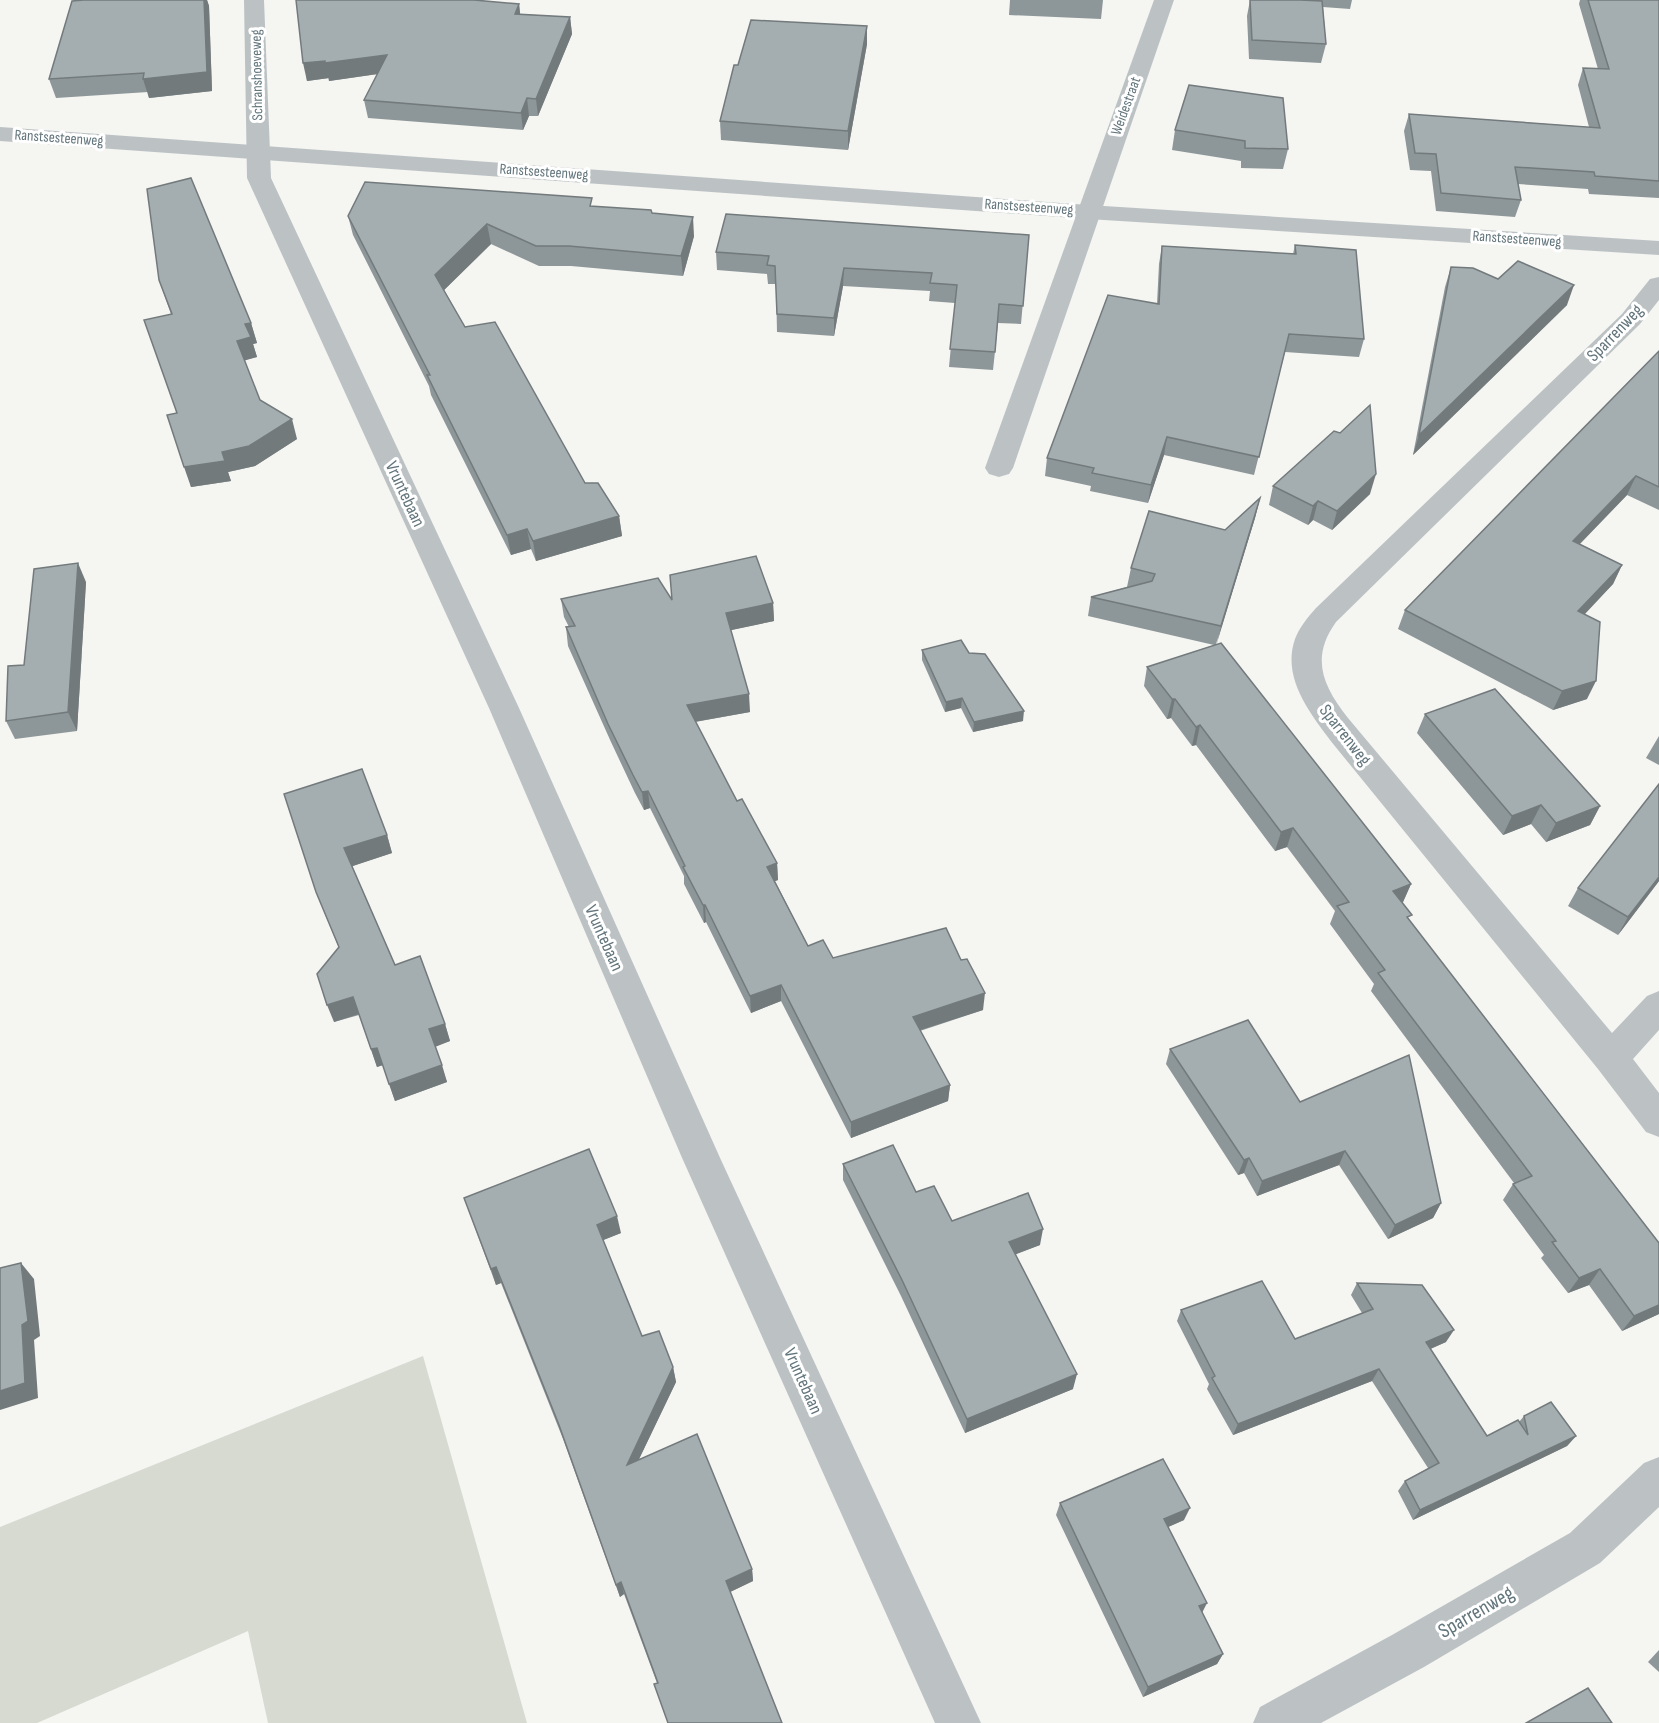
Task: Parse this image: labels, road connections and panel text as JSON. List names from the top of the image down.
{
  "streets": {
    "street": [
      "Schranshoeveweg",
      "Weidestraat",
      "Ranstsesteenweg",
      "Sparrenweg",
      "Vruntebaan"
    ]
  },
  "crossings": [
    ["Schranshoeveweg", "Ranstsesteenweg"],
    ["Schranshoeveweg", "Vruntebaan"],
    ["Weidestraat", "Ranstsesteenweg"],
    ["Ranstsesteenweg", "Vruntebaan"]
  ]
}
